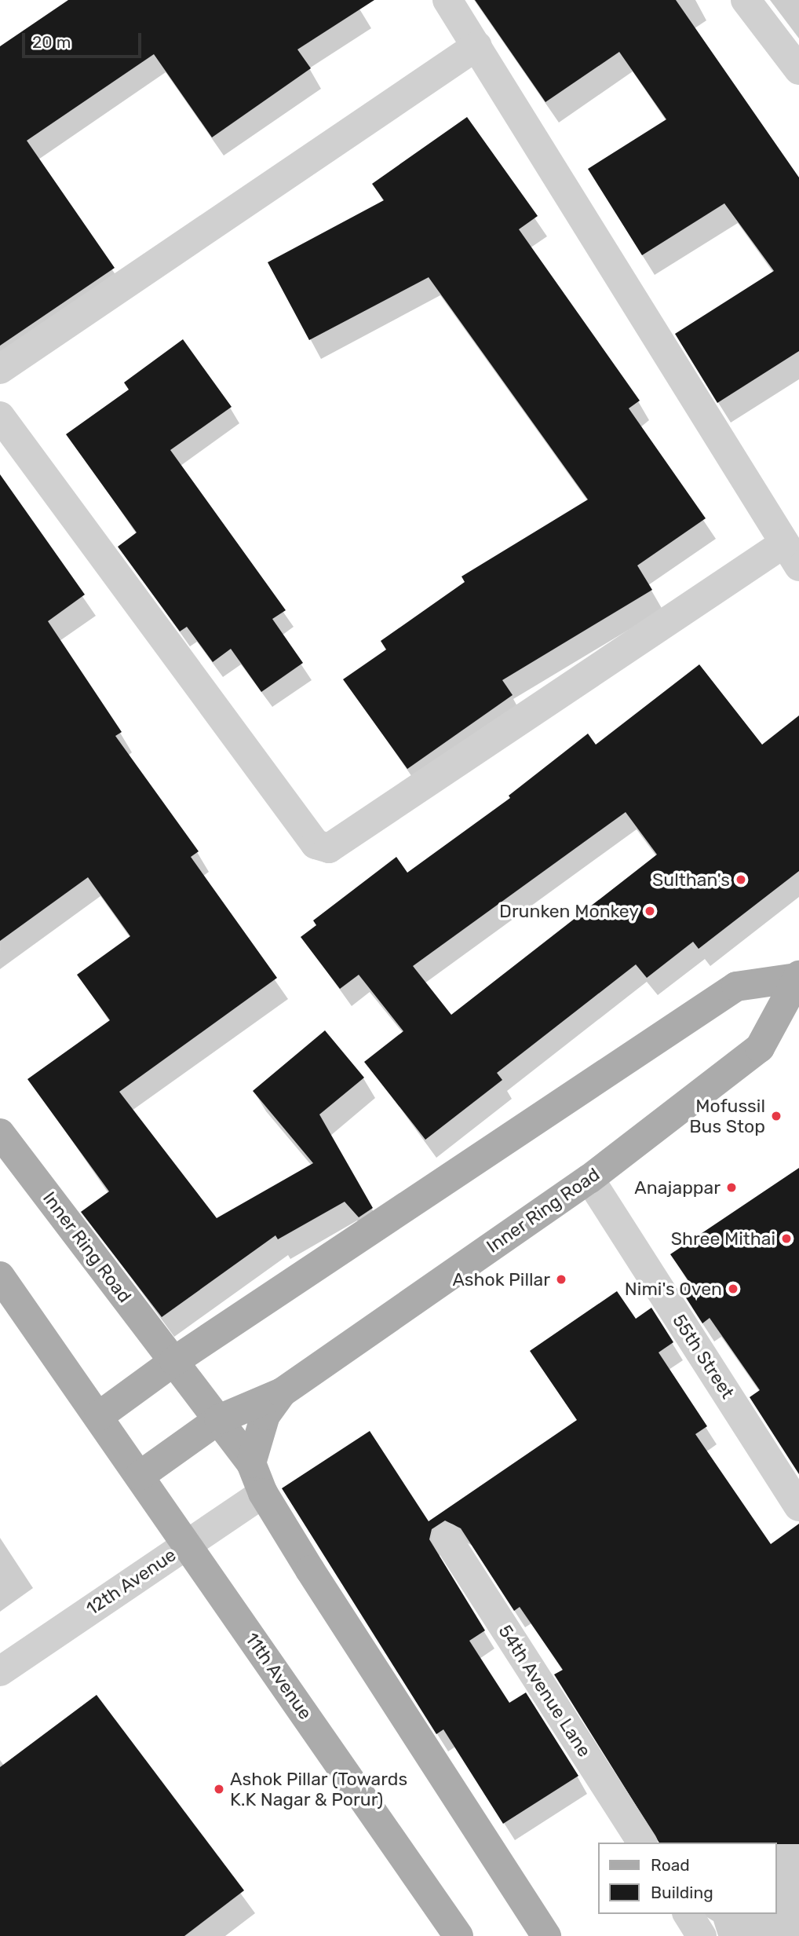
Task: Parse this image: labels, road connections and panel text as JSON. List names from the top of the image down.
{
  "streets": {
    "main road": ["Inner Ring Road", "11th Avenue"],
    "street": ["55th Street", "12th Avenue", "54th Avenue Lane"]
  },
  "crossings": [
    ["Inner Ring Road", "55th Street"],
    ["Inner Ring Road", "11th Avenue"],
    ["12th Avenue", "11th Avenue"]
  ],
  "places": [
    "Sulthan's",
    "Drunken Monkey",
    "Mofussil Bus Stop",
    "Anajappar",
    "Shree Mithai",
    "Ashok Pillar",
    "Nimi's Oven",
    "Ashok Pillar (Towards K.K Nagar & Porur)"
  ],
  "legend": ["Road", "Building"],
  "scale_bar": "20 m"
}
